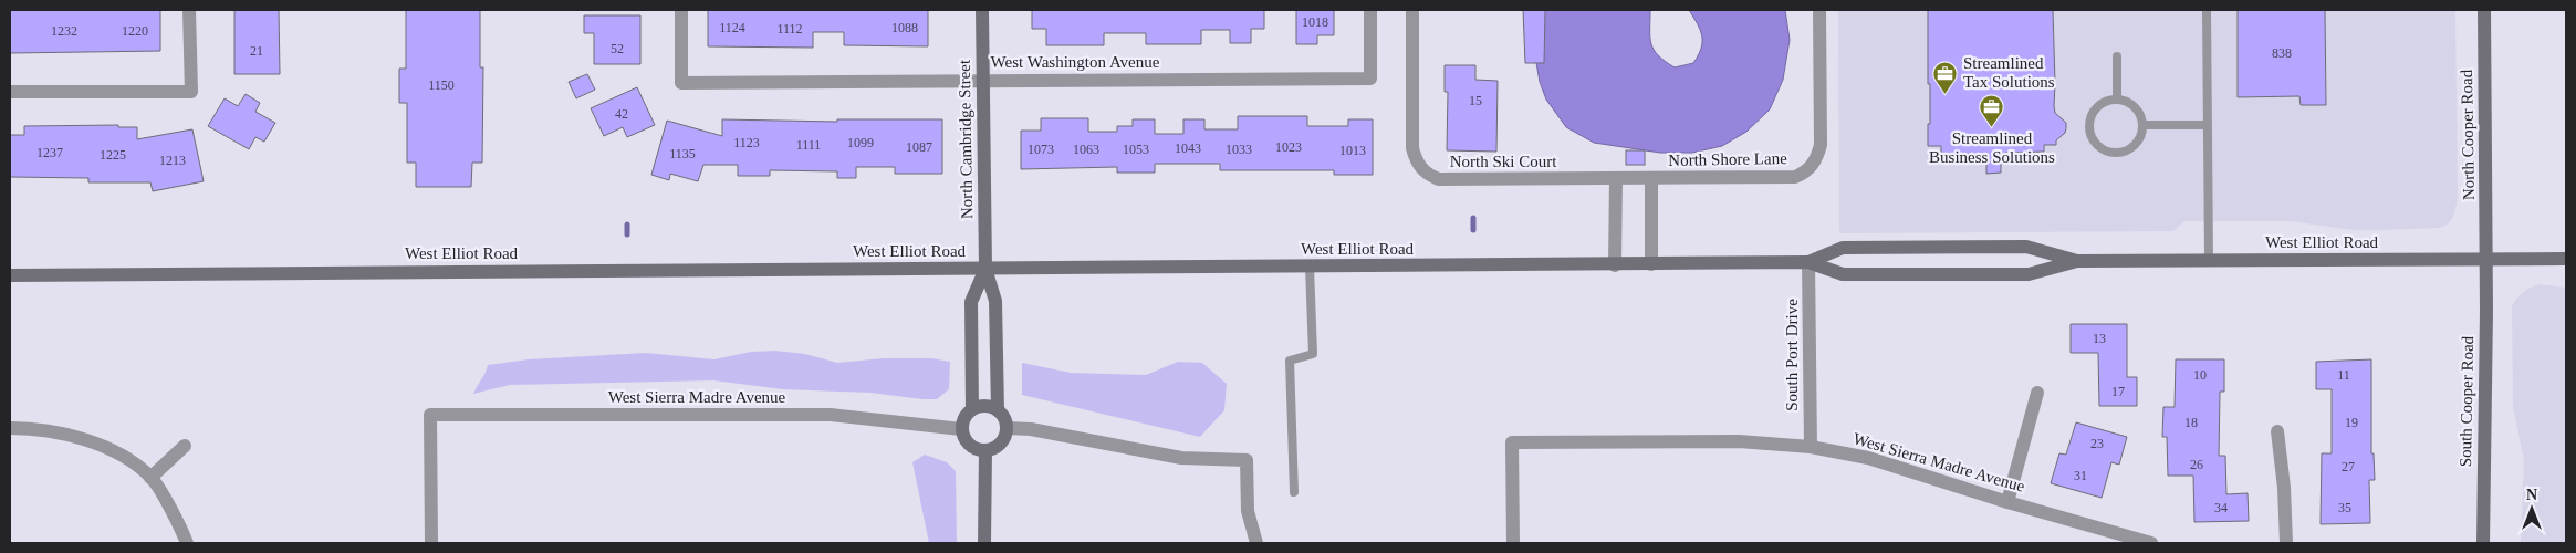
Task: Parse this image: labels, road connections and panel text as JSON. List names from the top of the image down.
{
  "streets": {
    "main road": [
      "North Cooper Road",
      "North Cambridge Street",
      "West Elliot Road",
      "South Cooper Road"
    ],
    "street": [
      "West Washington Avenue",
      "North Shore Lane",
      "North Ski Court",
      "South Port Drive",
      "West Sierra Madre Avenue"
    ]
  },
  "crossings": [
    ["West Washington Avenue", "North Cambridge Street"],
    ["North Cooper Road", "West Elliot Road"],
    ["North Cooper Road", "South Cooper Road"],
    ["North Cambridge Street", "West Elliot Road"],
    ["North Shore Lane", "North Ski Court"],
    ["West Elliot Road", "South Port Drive"],
    ["West Elliot Road", "South Cooper Road"],
    ["South Port Drive", "West Sierra Madre Avenue"]
  ],
  "places": {
    "office": ["Streamlined Tax Solutions", "Streamlined Business Solutions"]
  },
  "house_numbers": [
    "1018",
    "1124",
    "1088",
    "1112",
    "1232",
    "1220",
    "52",
    "21",
    "838",
    "1150",
    "15",
    "42",
    "1123",
    "1099",
    "1111",
    "1087",
    "1023",
    "1043",
    "1073",
    "1063",
    "1053",
    "1033",
    "1013",
    "1237",
    "1135",
    "1225",
    "1213",
    "13",
    "10",
    "11",
    "17",
    "18",
    "19",
    "23",
    "26",
    "27",
    "31",
    "34",
    "35"
  ],
  "north": "top"
}
